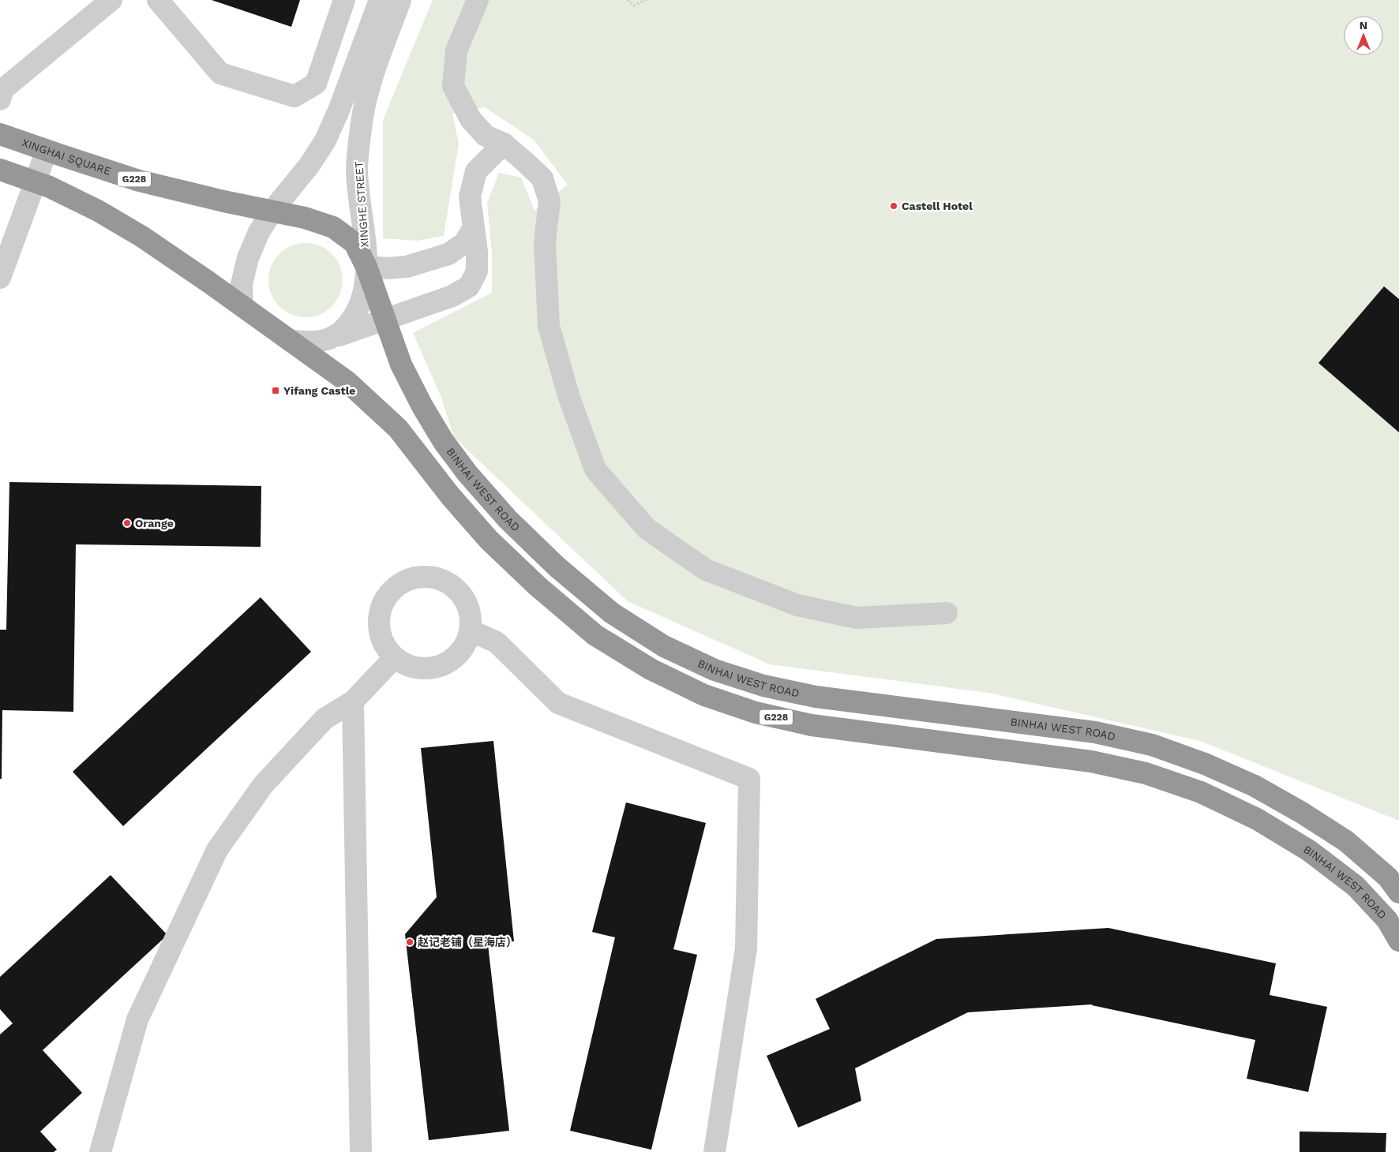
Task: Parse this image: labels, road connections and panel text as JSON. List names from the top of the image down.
{
  "streets": {
    "highway": ["XINGHAI SQUARE", "G228", "BINHAI WEST ROAD"],
    "street": ["XINGHE STREET"]
  },
  "crossings": [
    ["XINGHAI SQUARE", "G228"],
    ["XINGHAI SQUARE", "XINGHE STREET"],
    ["XINGHAI SQUARE", "BINHAI WEST ROAD"],
    ["G228", "XINGHE STREET"],
    ["G228", "BINHAI WEST ROAD"],
    ["XINGHE STREET", "BINHAI WEST ROAD"]
  ],
  "places": {
    "other": ["Castell Hotel", "Orange", "赵记老铺（星海店）"],
    "transit": ["Yifang Castle"]
  },
  "north": "top"
}
